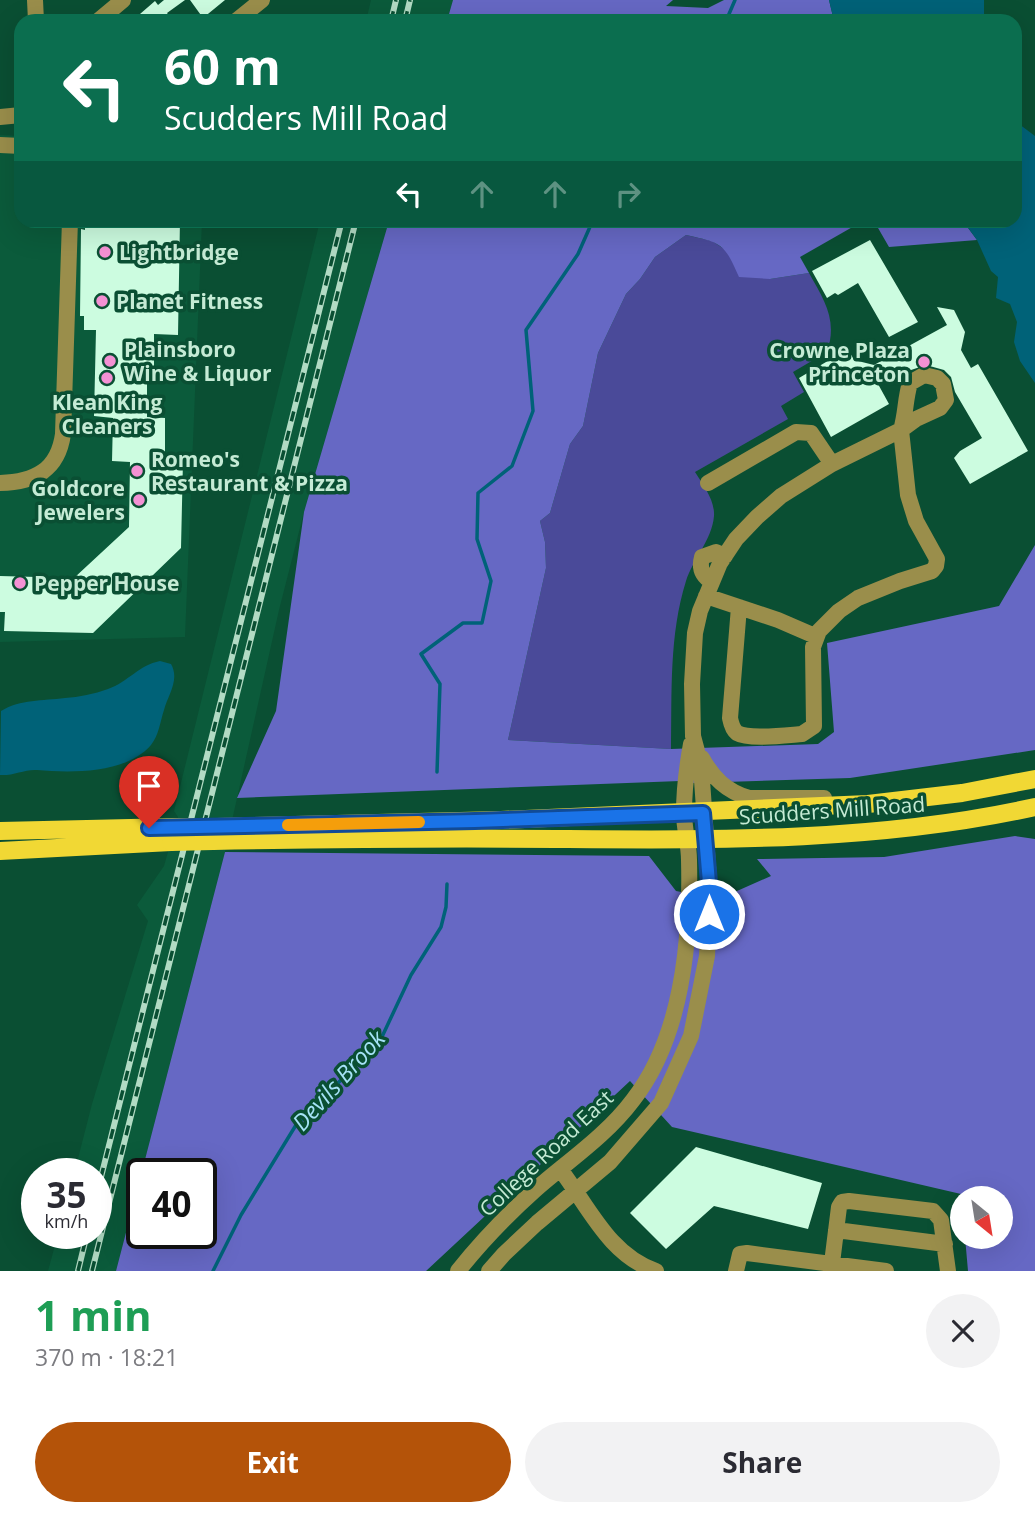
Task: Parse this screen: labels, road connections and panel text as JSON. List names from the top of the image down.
{
  "streets": {
    "main road": ["Scudders Mill Road"],
    "street": ["College Road East"]
  },
  "crossings": [
    ["Scudders Mill Road", "College Road East"]
  ],
  "water": ["Devils Brook"],
  "places": [
    "Lightbridge",
    "Planet Fitness",
    "Plainsboro Wine & Liquor",
    "Crowne Plaza Princeton",
    "Klean King Cleaners",
    "Romeo's Restaurant & Pizza",
    "Goldcore Jewelers",
    "Pepper House"
  ],
  "north": "bottom right",
  "page": {
    "turn": ["60 m", "Scudders Mill Road"],
    "speed": "35 km/h",
    "limit": "40",
    "heading": ["1 min", "370 m · 18:21"],
    "buttons": ["Exit", "Share"]
  }
}
